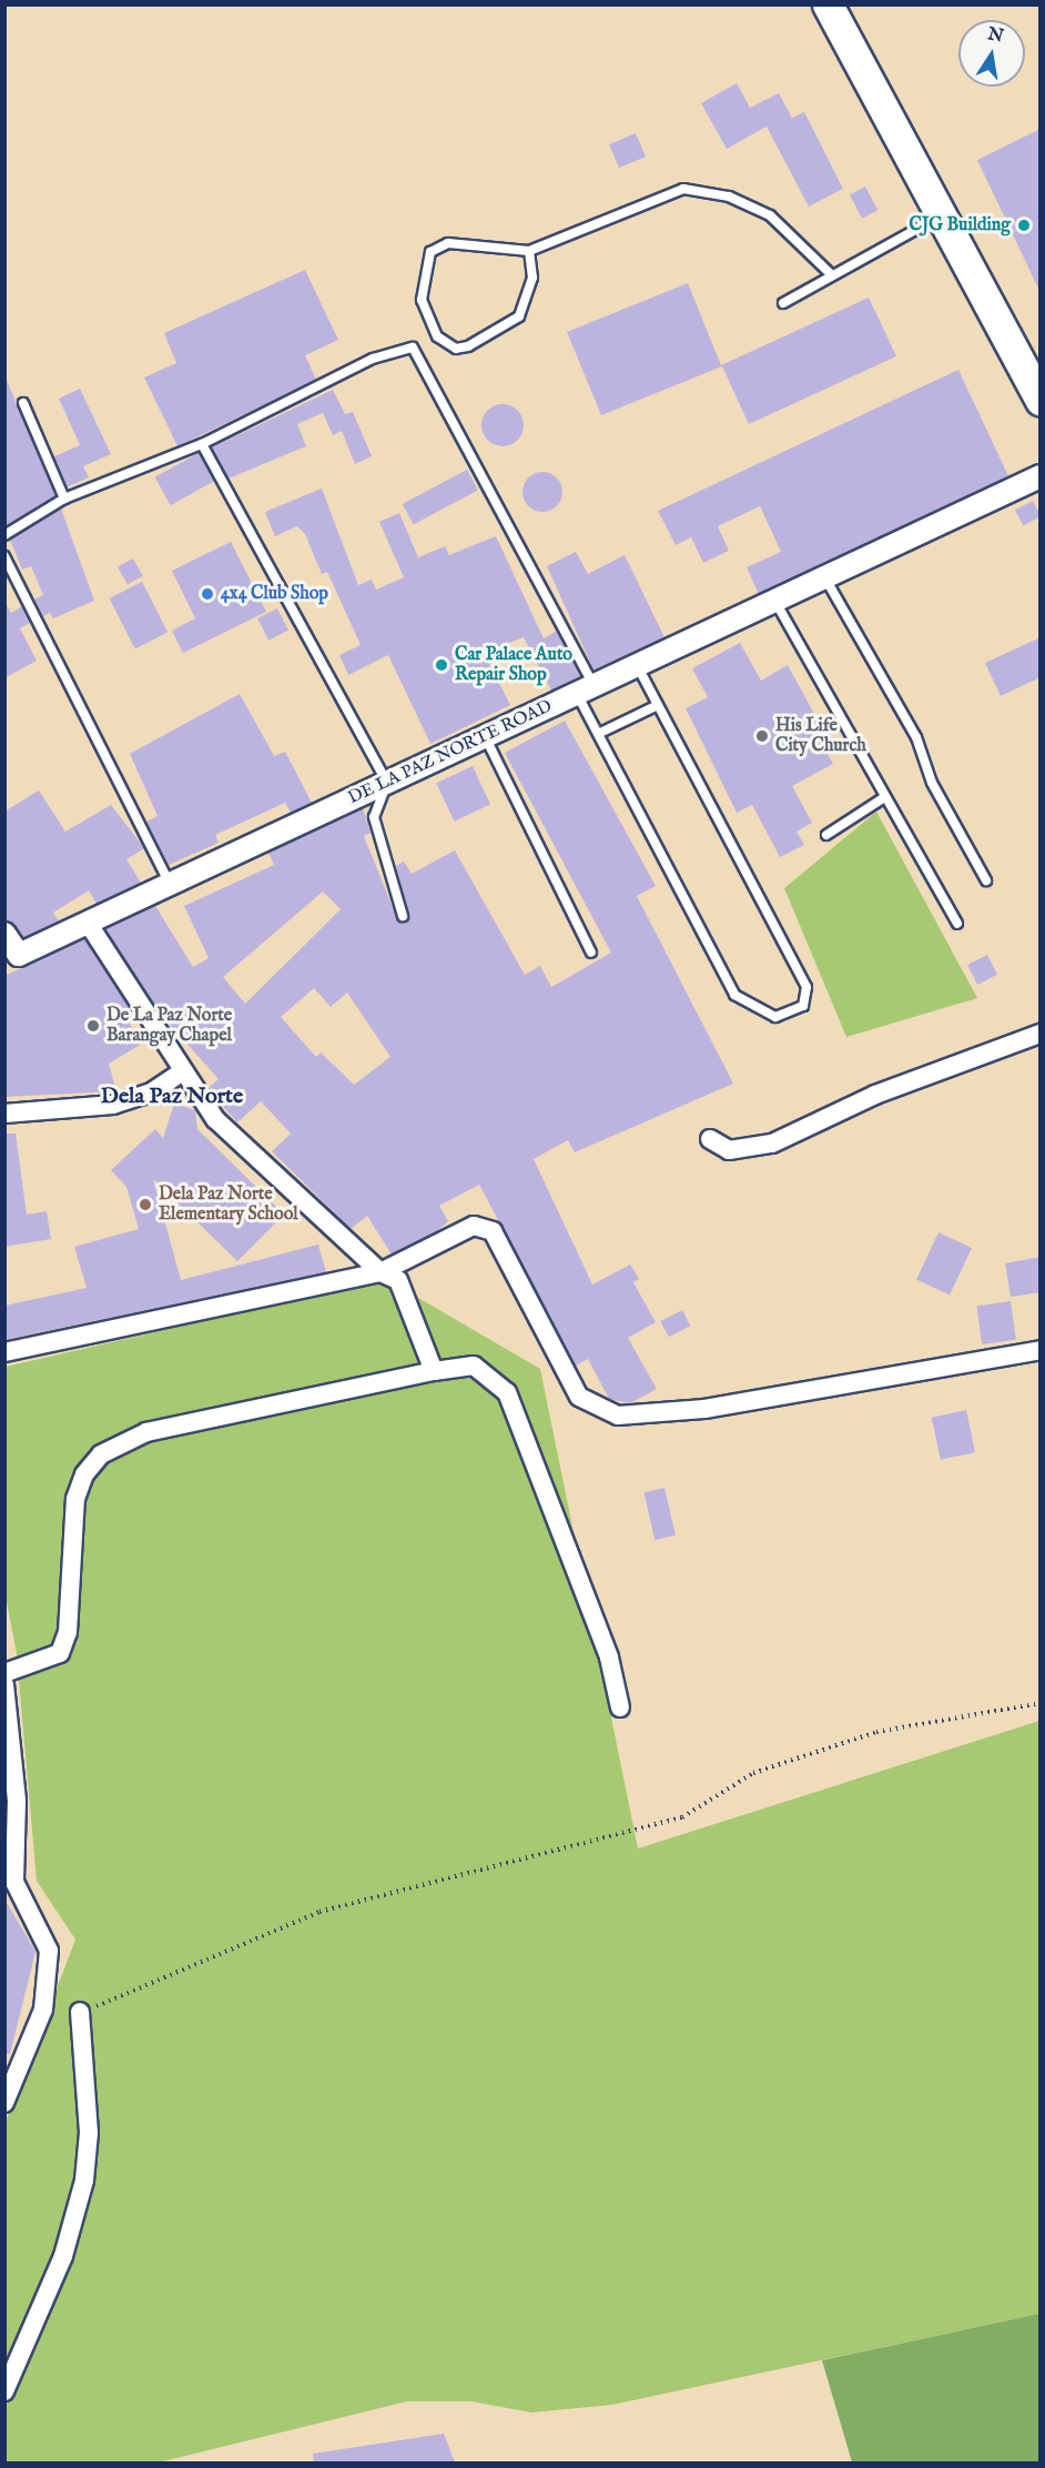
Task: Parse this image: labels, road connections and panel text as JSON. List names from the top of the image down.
{
  "streets": {
    "street": ["DE LA PAZ NORTE ROAD"]
  },
  "districts": ["Dela Paz Norte"],
  "places": [
    "CJG Building",
    "4x4 Club Shop",
    "Car Palace Auto Repair Shop",
    "His Life City Church",
    "De La Paz Norte Barangay Chapel",
    "Dela Paz Norte Elementary School"
  ],
  "north": "top"
}
